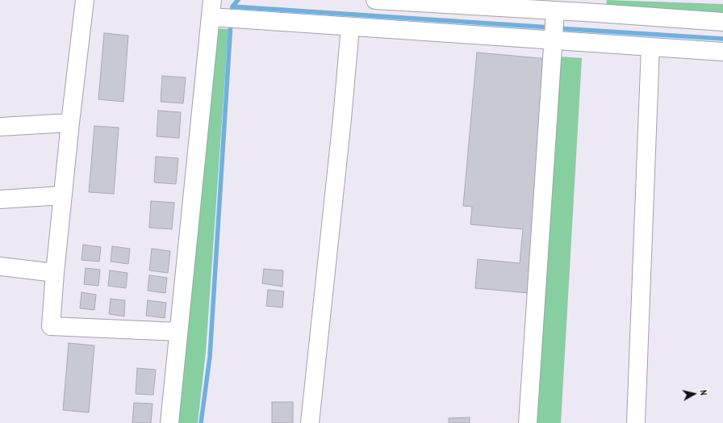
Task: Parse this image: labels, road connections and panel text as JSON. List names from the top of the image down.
{
  "north": "right"
}
